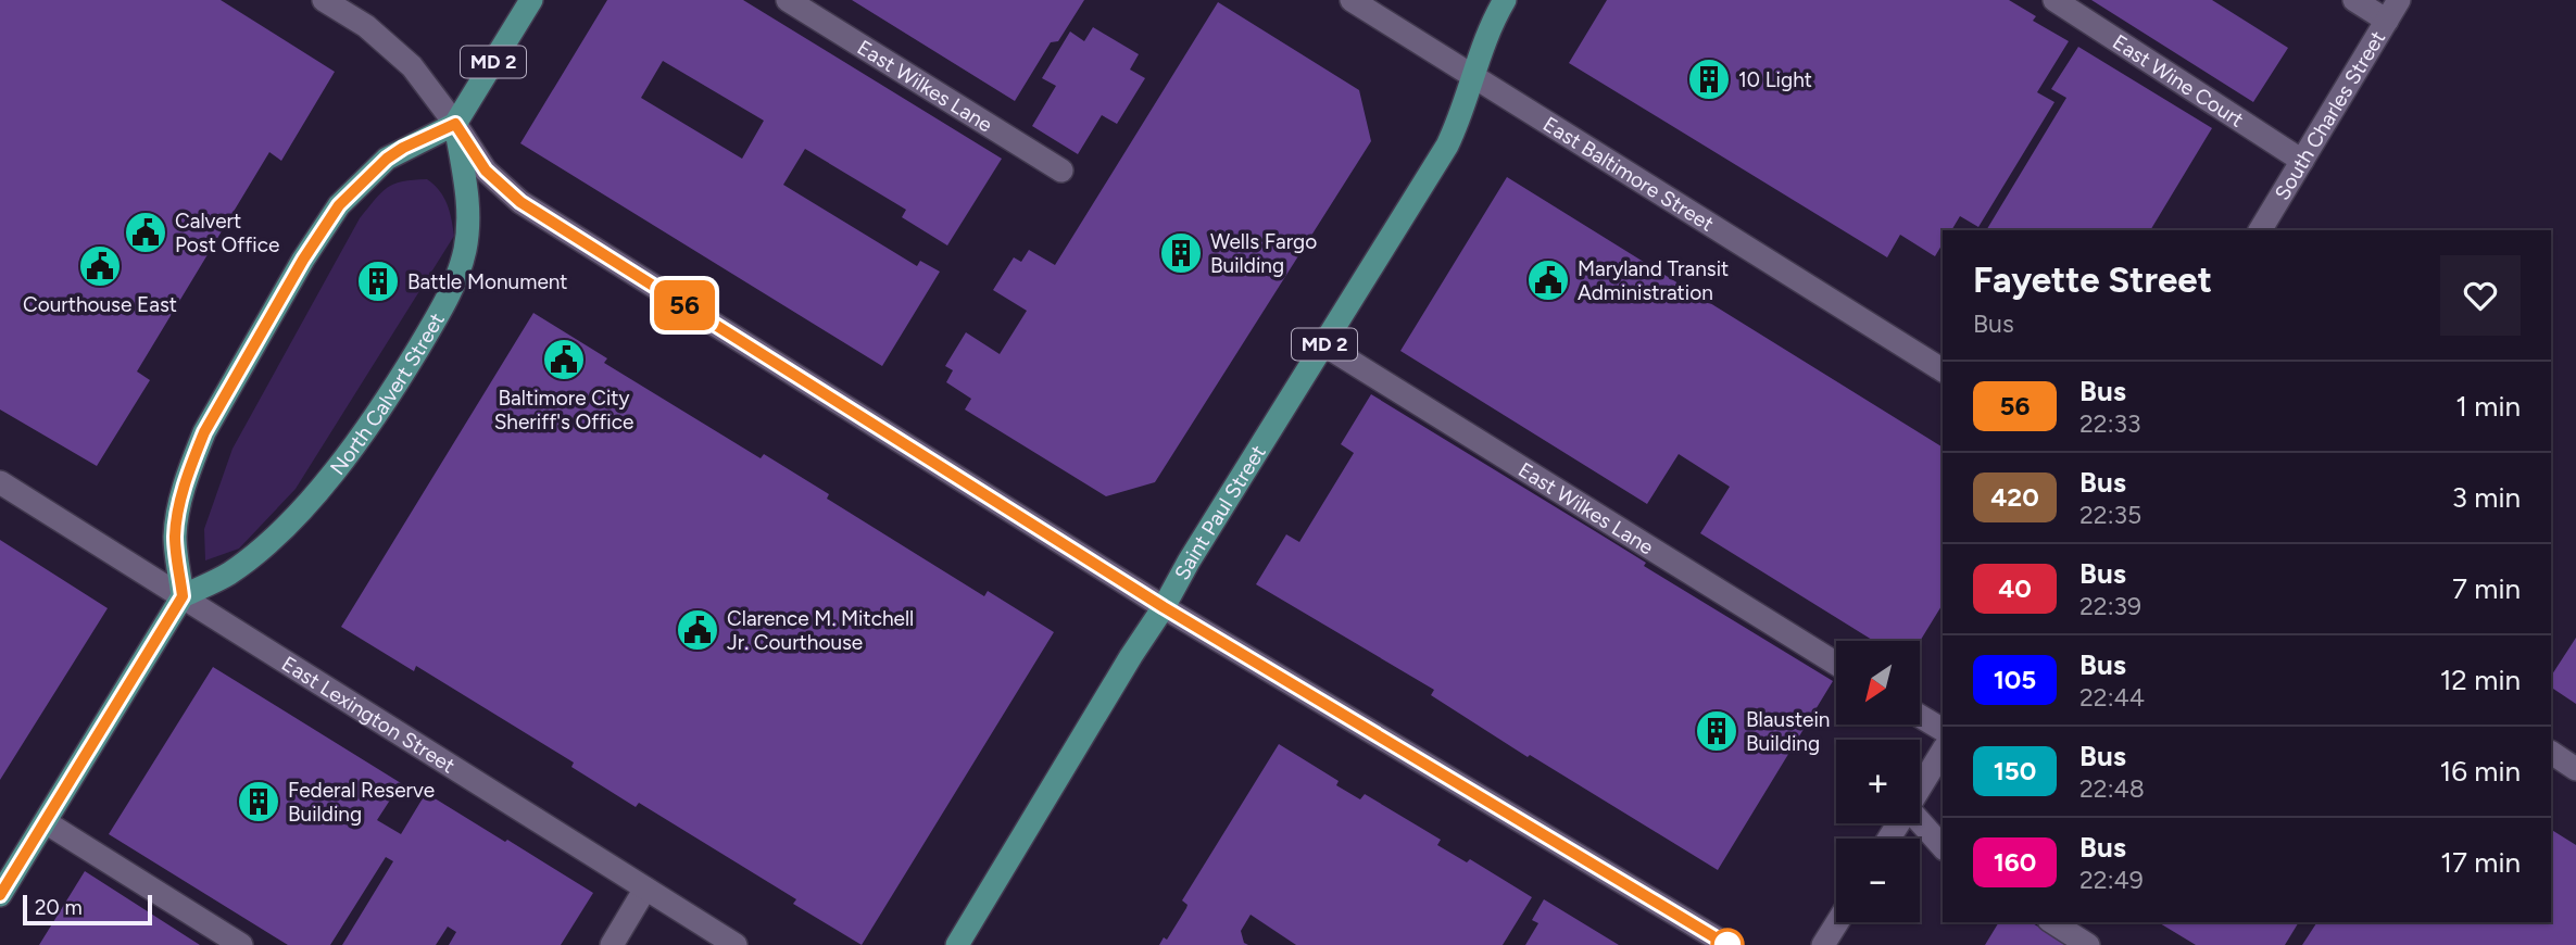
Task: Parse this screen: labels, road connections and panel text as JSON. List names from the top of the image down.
{
  "streets": {
    "main road": [
      "MD 2",
      "East Wine Court",
      "East Wilkes Lane",
      "South Charles Street",
      "East Baltimore Street",
      "North Calvert Street",
      "Saint Paul Street",
      "East Lexington Street"
    ]
  },
  "crossings": [
    ["MD 2", "East Baltimore Street"],
    ["MD 2", "North Calvert Street"],
    ["MD 2", "Saint Paul Street"],
    ["East Wine Court", "South Charles Street"],
    ["East Wilkes Lane", "Saint Paul Street"],
    ["East Baltimore Street", "Saint Paul Street"],
    ["North Calvert Street", "East Lexington Street"]
  ],
  "places": {
    "building": [
      "10 Light",
      "Wells Fargo Building",
      "Battle Monument",
      "Blaustein Building",
      "Federal Reserve Building"
    ],
    "public building": [
      "Calvert Post Office",
      "Courthouse East",
      "Maryland Transit Administration",
      "Baltimore City Sheriff's Office",
      "Clarence M. Mitchell Jr. Courthouse"
    ]
  },
  "lines": ["bus line 56"],
  "scale_bar": "20 m",
  "north": "bottom left",
  "page": {
    "on_map": "56",
    "heading": ["Fayette Street", "Bus"],
    "list": [
      {
        "mark": "56",
        "name": "Bus",
        "note": "22:33",
        "value": "1 min"
      },
      {
        "mark": "420",
        "name": "Bus",
        "note": "22:35",
        "value": "3 min"
      },
      {
        "mark": "40",
        "name": "Bus",
        "note": "22:39",
        "value": "7 min"
      },
      {
        "mark": "105",
        "name": "Bus",
        "note": "22:44",
        "value": "12 min"
      },
      {
        "mark": "150",
        "name": "Bus",
        "note": "22:48",
        "value": "16 min"
      },
      {
        "mark": "160",
        "name": "Bus",
        "note": "22:49",
        "value": "17 min"
      }
    ],
    "map_buttons": ["+", "−"],
    "scale": "20 m"
  }
}
